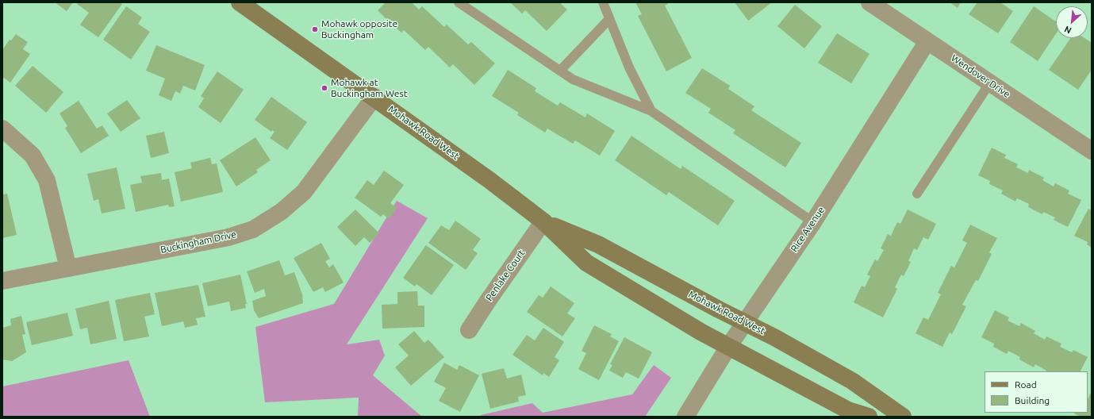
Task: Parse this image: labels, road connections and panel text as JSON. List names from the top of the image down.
{
  "streets": {
    "main road": ["Mohawk Road West"],
    "street": [
      "Wendover Drive",
      "Rice Avenue",
      "Buckingham Drive",
      "Penlake Court"
    ]
  },
  "crossings": [
    ["Wendover Drive", "Rice Avenue"],
    ["Mohawk Road West", "Rice Avenue"],
    ["Mohawk Road West", "Buckingham Drive"],
    ["Mohawk Road West", "Penlake Court"]
  ],
  "places": ["Mohawk opposite Buckingham", "Mohawk at Buckingham West"],
  "legend": ["Road", "Building"],
  "north": "bottom left"
}
